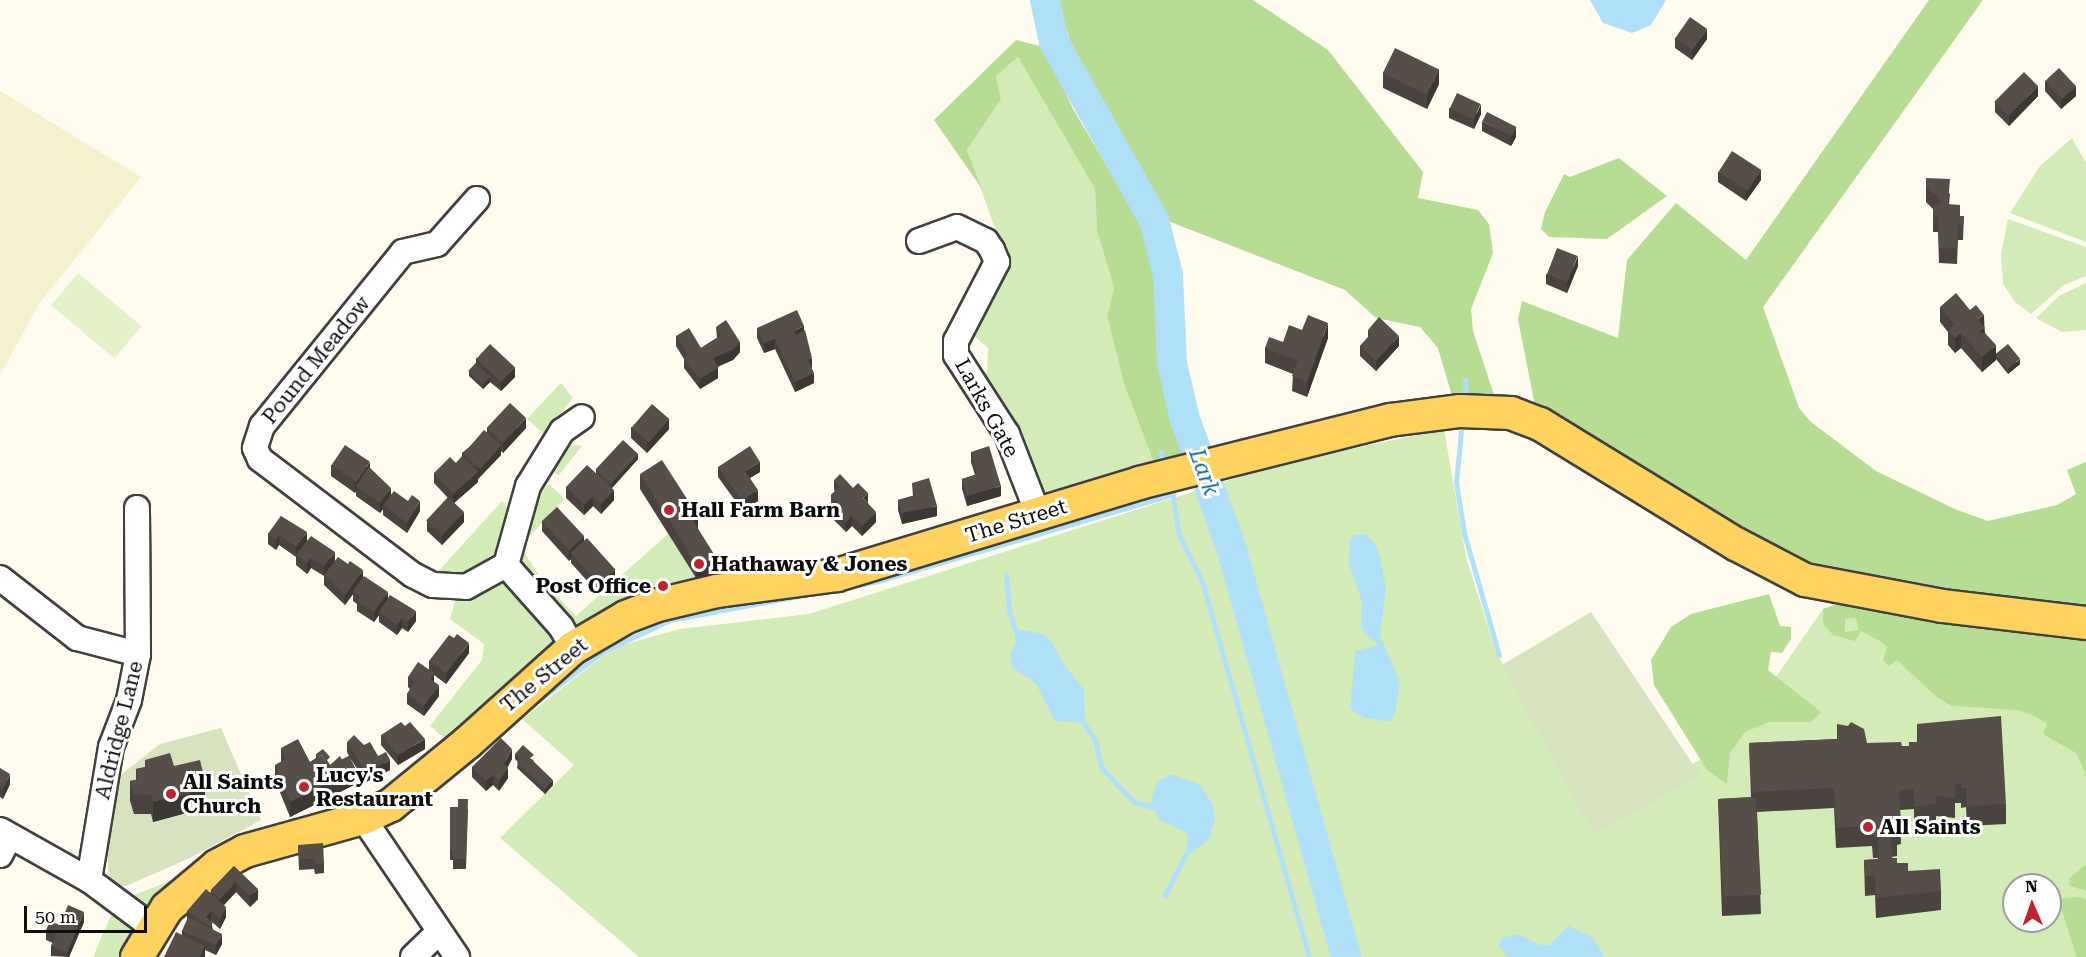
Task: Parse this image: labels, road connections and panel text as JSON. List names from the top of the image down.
{
  "streets": {
    "main road": ["The Street"],
    "street": ["Pound Meadow", "Larks Gate", "Aldridge Lane"]
  },
  "crossings": [
    ["Larks Gate", "The Street"]
  ],
  "water": ["Lark"],
  "places": [
    "Hall Farm Barn",
    "Hathaway & Jones",
    "Post Office",
    "Lucy's Restaurant",
    "All Saints Church",
    "All Saints"
  ],
  "scale_bar": "50 m",
  "north": "top"
}
